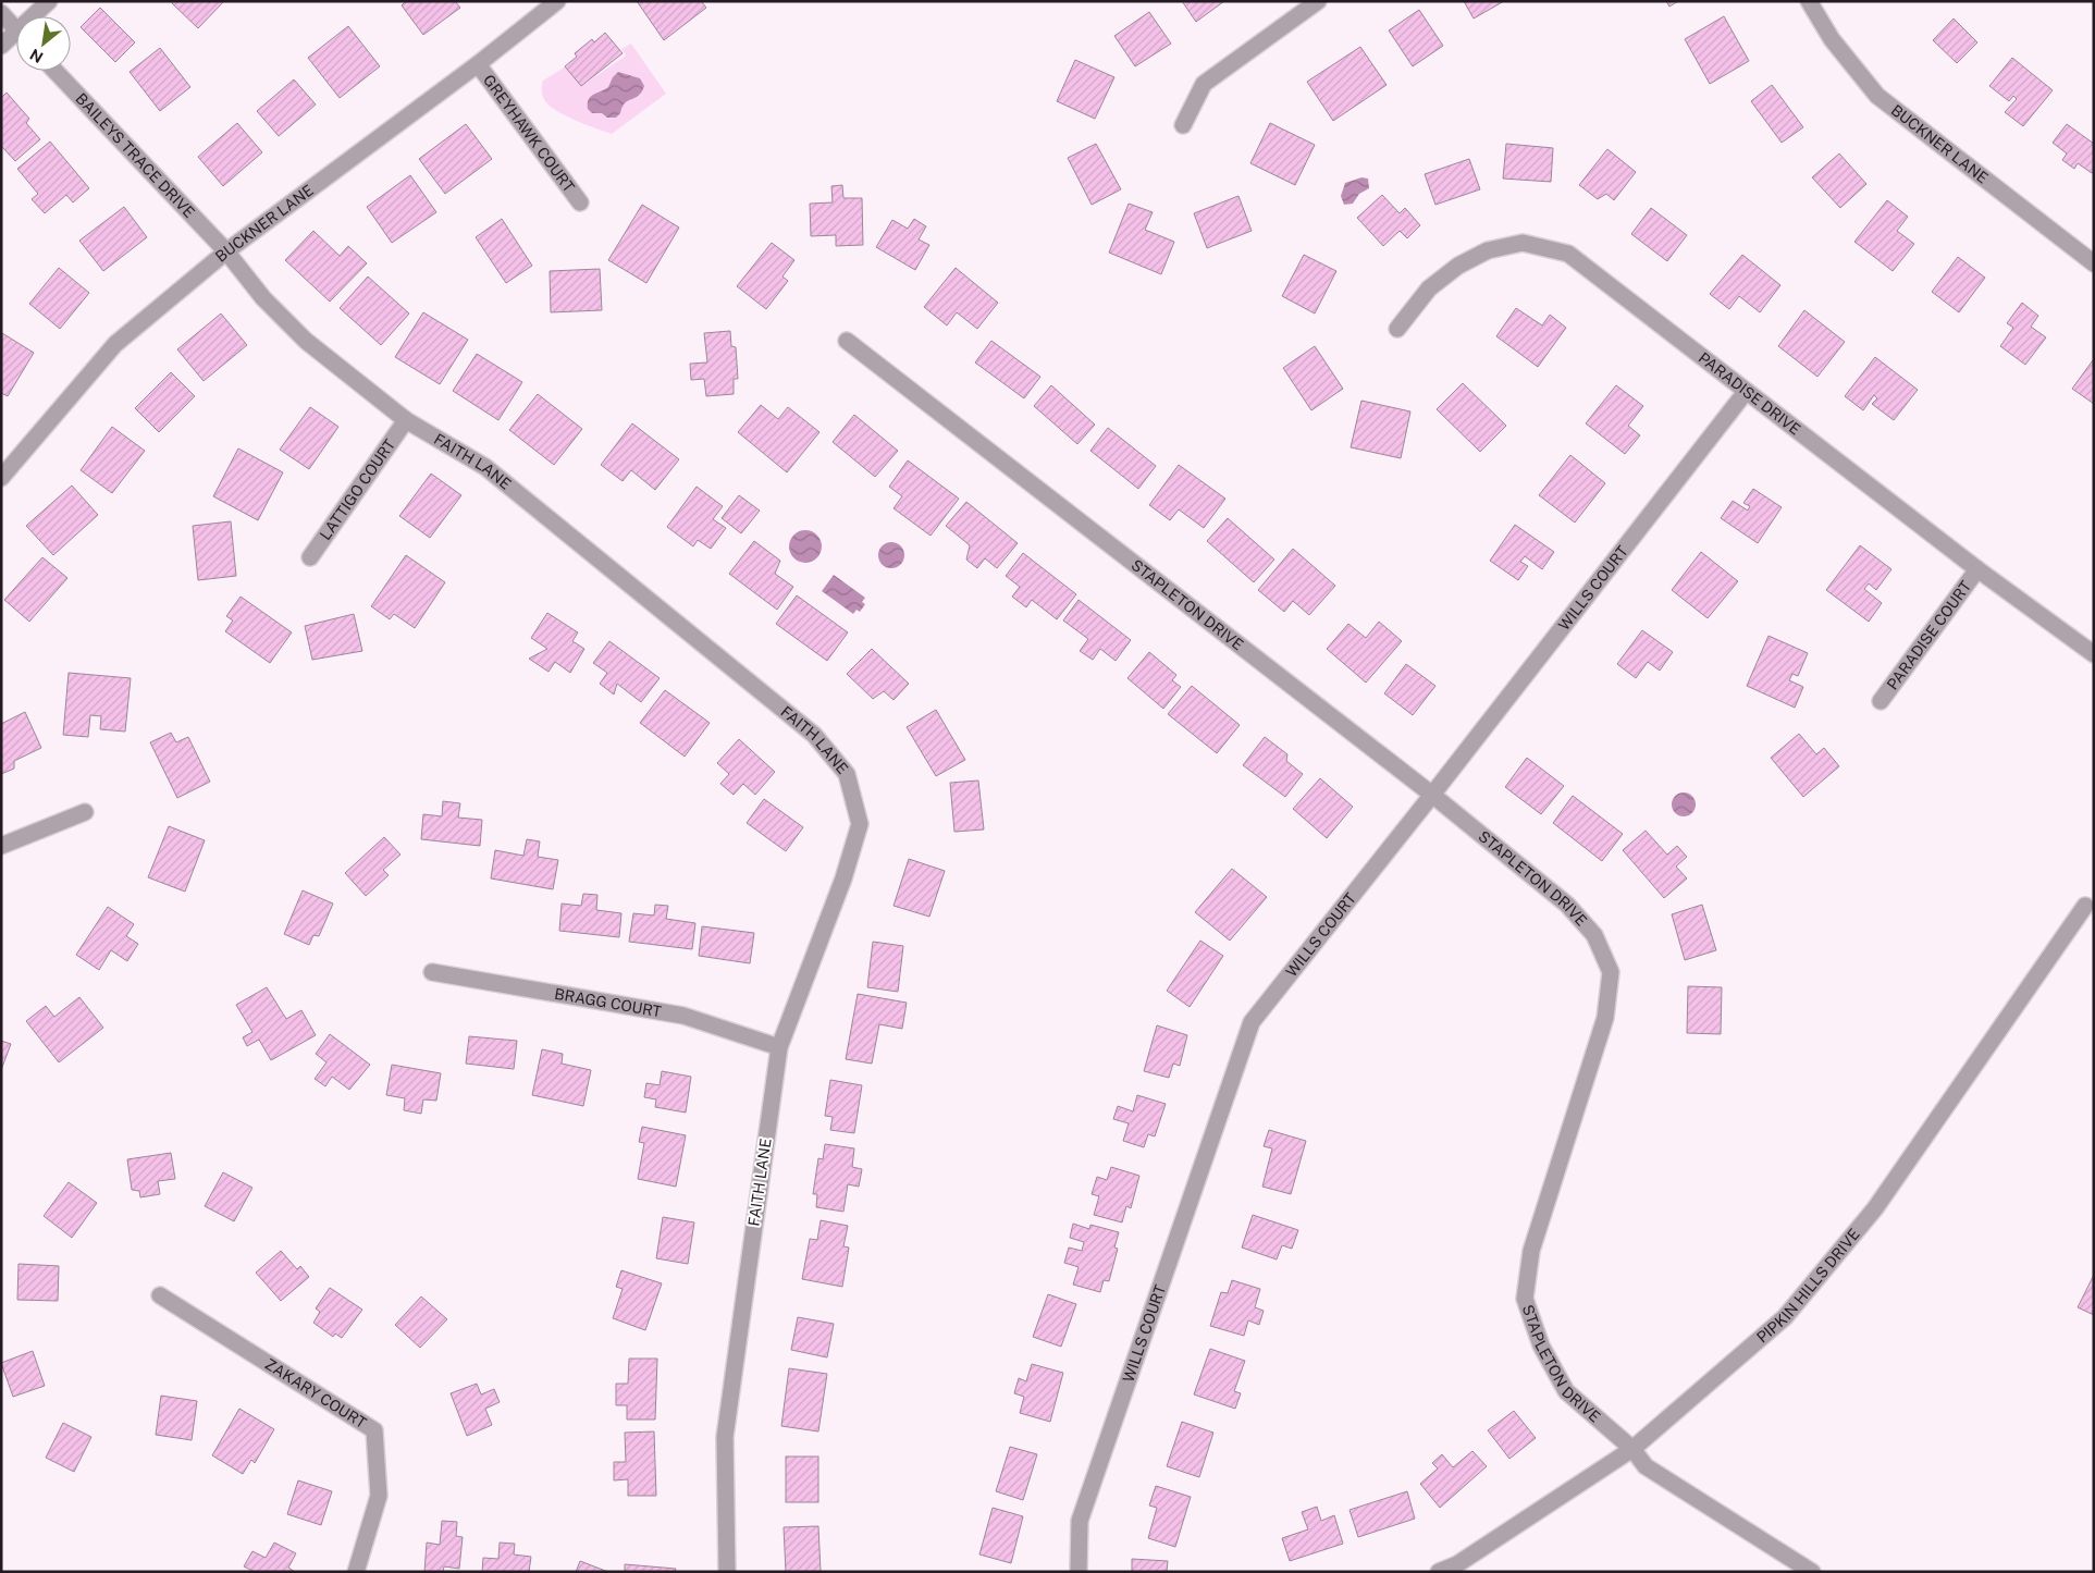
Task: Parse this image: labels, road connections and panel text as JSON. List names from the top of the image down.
{
  "streets": {
    "street": [
      "GREYHAWK COURT",
      "BUCKNER LANE",
      "BAILEYS TRACE DRIVE",
      "PARADISE DRIVE",
      "FAITH LANE",
      "LATTIGO COURT",
      "WILLS COURT",
      "STAPLETON DRIVE",
      "PARADISE COURT",
      "BRAGG COURT",
      "PIPKIN HILLS DRIVE",
      "ZAKARY COURT"
    ]
  },
  "crossings": [
    ["GREYHAWK COURT", "BUCKNER LANE"],
    ["BUCKNER LANE", "BAILEYS TRACE DRIVE"],
    ["BUCKNER LANE", "FAITH LANE"],
    ["BAILEYS TRACE DRIVE", "FAITH LANE"],
    ["PARADISE DRIVE", "WILLS COURT"],
    ["PARADISE DRIVE", "PARADISE COURT"],
    ["FAITH LANE", "LATTIGO COURT"],
    ["FAITH LANE", "BRAGG COURT"],
    ["WILLS COURT", "STAPLETON DRIVE"],
    ["STAPLETON DRIVE", "PIPKIN HILLS DRIVE"]
  ],
  "north": "bottom left"
}
